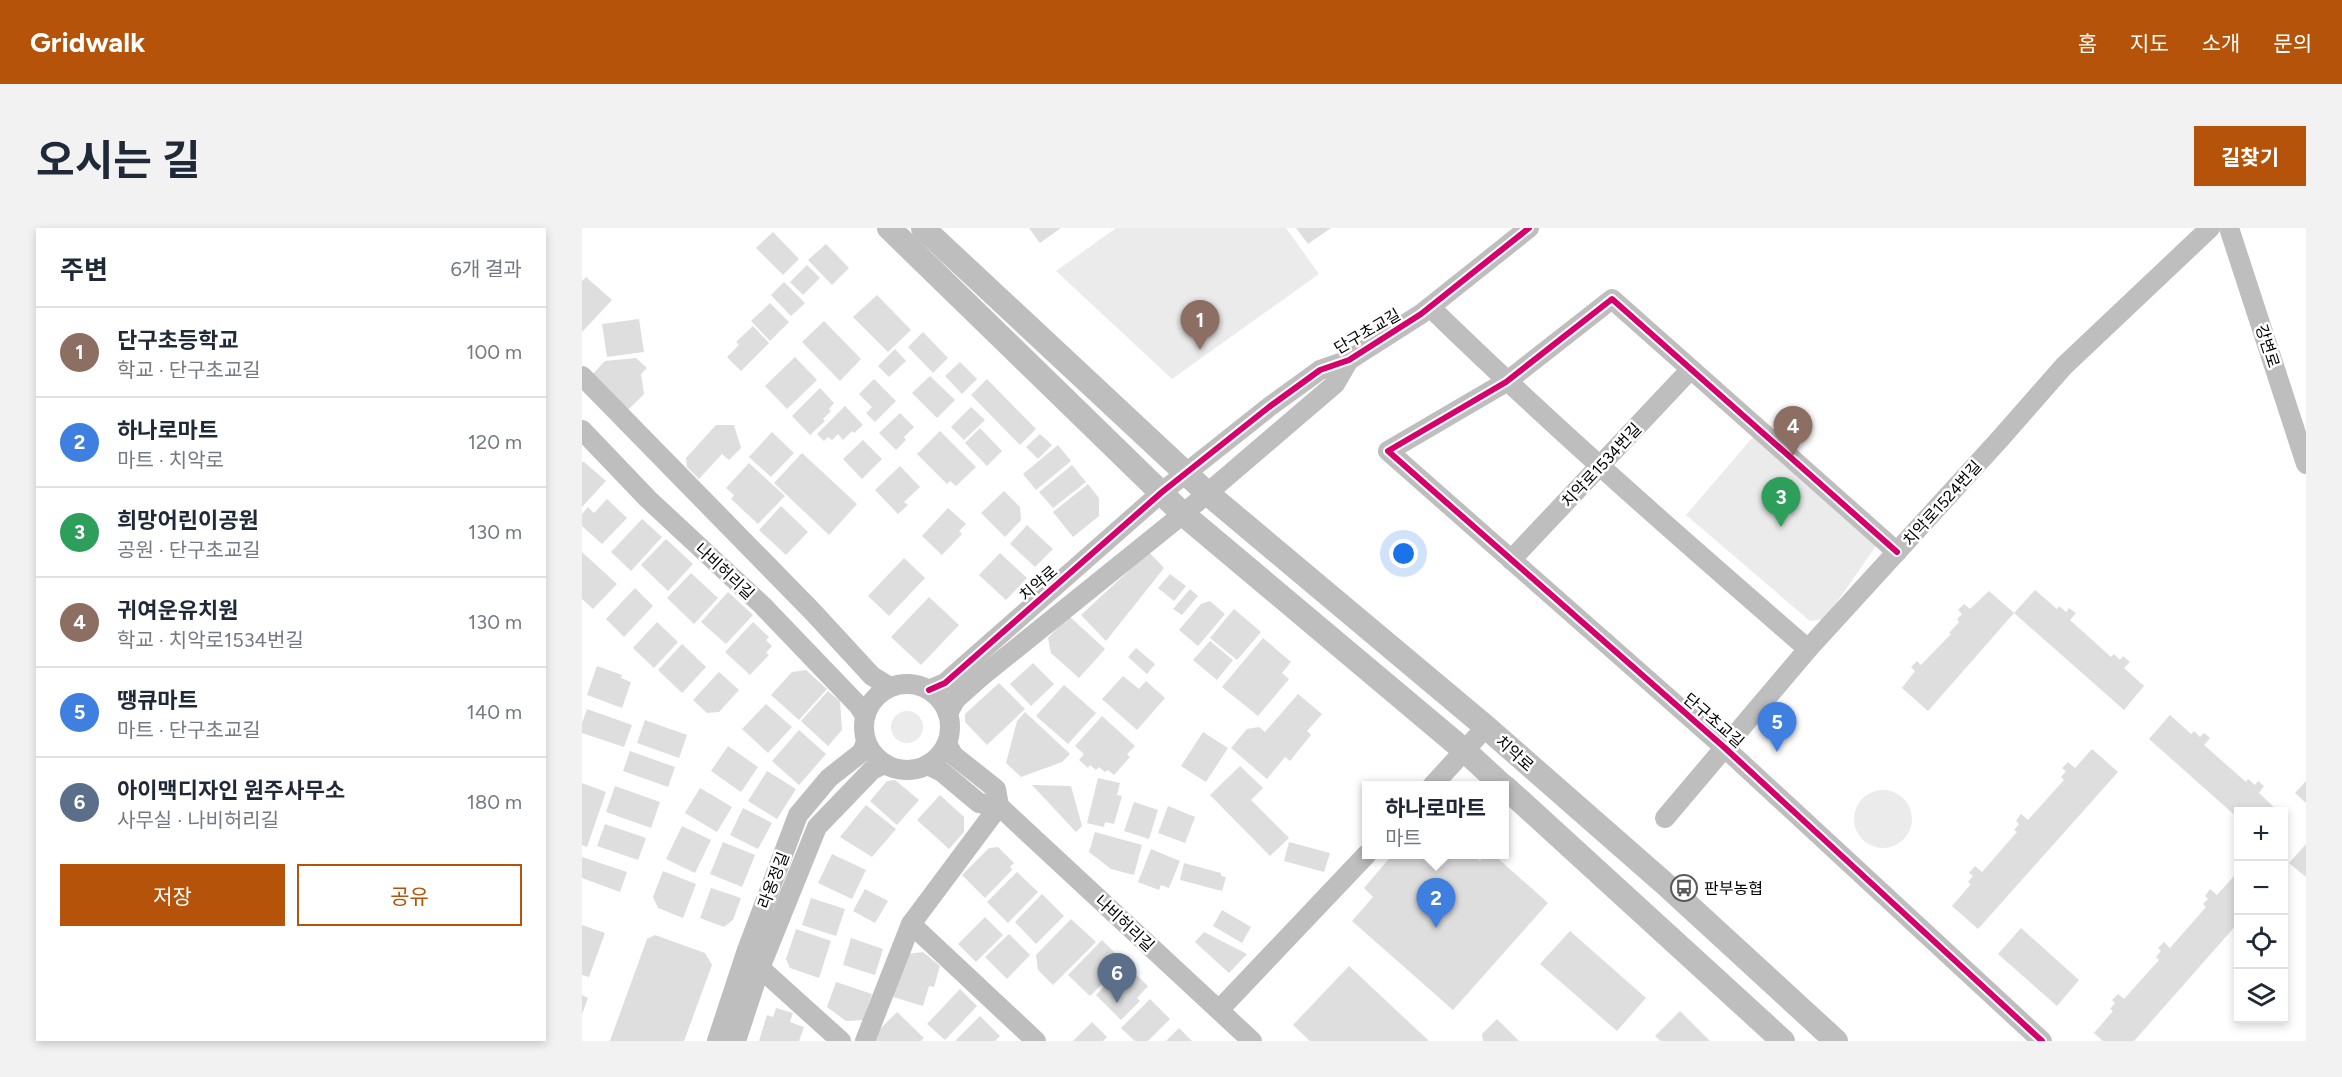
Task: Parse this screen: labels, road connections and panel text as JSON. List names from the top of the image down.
{
  "streets": {
    "main road": ["치악로"],
    "street": [
      "단구초교길",
      "강변로",
      "치악로1534번길",
      "치악로1524번길",
      "나비허리길",
      "라옹정길"
    ]
  },
  "crossings": [
    ["단구초교길", "치악로1534번길"],
    ["단구초교길", "치악로1524번길"],
    ["단구초교길", "치악로"],
    ["나비허리길", "치악로"],
    ["나비허리길", "라옹정길"],
    ["치악로", "라옹정길"]
  ],
  "places": {
    "bus stop": ["판부농협"]
  },
  "page": {
    "header": "Gridwalk",
    "nav": [
      "홈",
      "지도",
      "소개",
      "문의"
    ],
    "title": "오시는 길",
    "buttons": [
      "길찾기",
      ["저장", "공유"]
    ],
    "heading": ["주변", "6개 결과"],
    "pins": [
      "1",
      "4",
      "3",
      "5",
      "2",
      "6"
    ],
    "list": [
      {
        "mark": "1",
        "name": "단구초등학교",
        "note": "학교 · 단구초교길",
        "value": "100 m"
      },
      {
        "mark": "2",
        "name": "하나로마트",
        "note": "마트 · 치악로",
        "value": "120 m"
      },
      {
        "mark": "3",
        "name": "희망어린이공원",
        "note": "공원 · 단구초교길",
        "value": "130 m"
      },
      {
        "mark": "4",
        "name": "귀여운유치원",
        "note": "학교 · 치악로1534번길",
        "value": "130 m"
      },
      {
        "mark": "5",
        "name": "땡큐마트",
        "note": "마트 · 단구초교길",
        "value": "140 m"
      },
      {
        "mark": "6",
        "name": "아이맥디자인 원주사무소",
        "note": "사무실 · 나비허리길",
        "value": "180 m"
      }
    ],
    "popup": ["하나로마트", "마트"],
    "map_buttons": ["+", "−"]
  }
}
